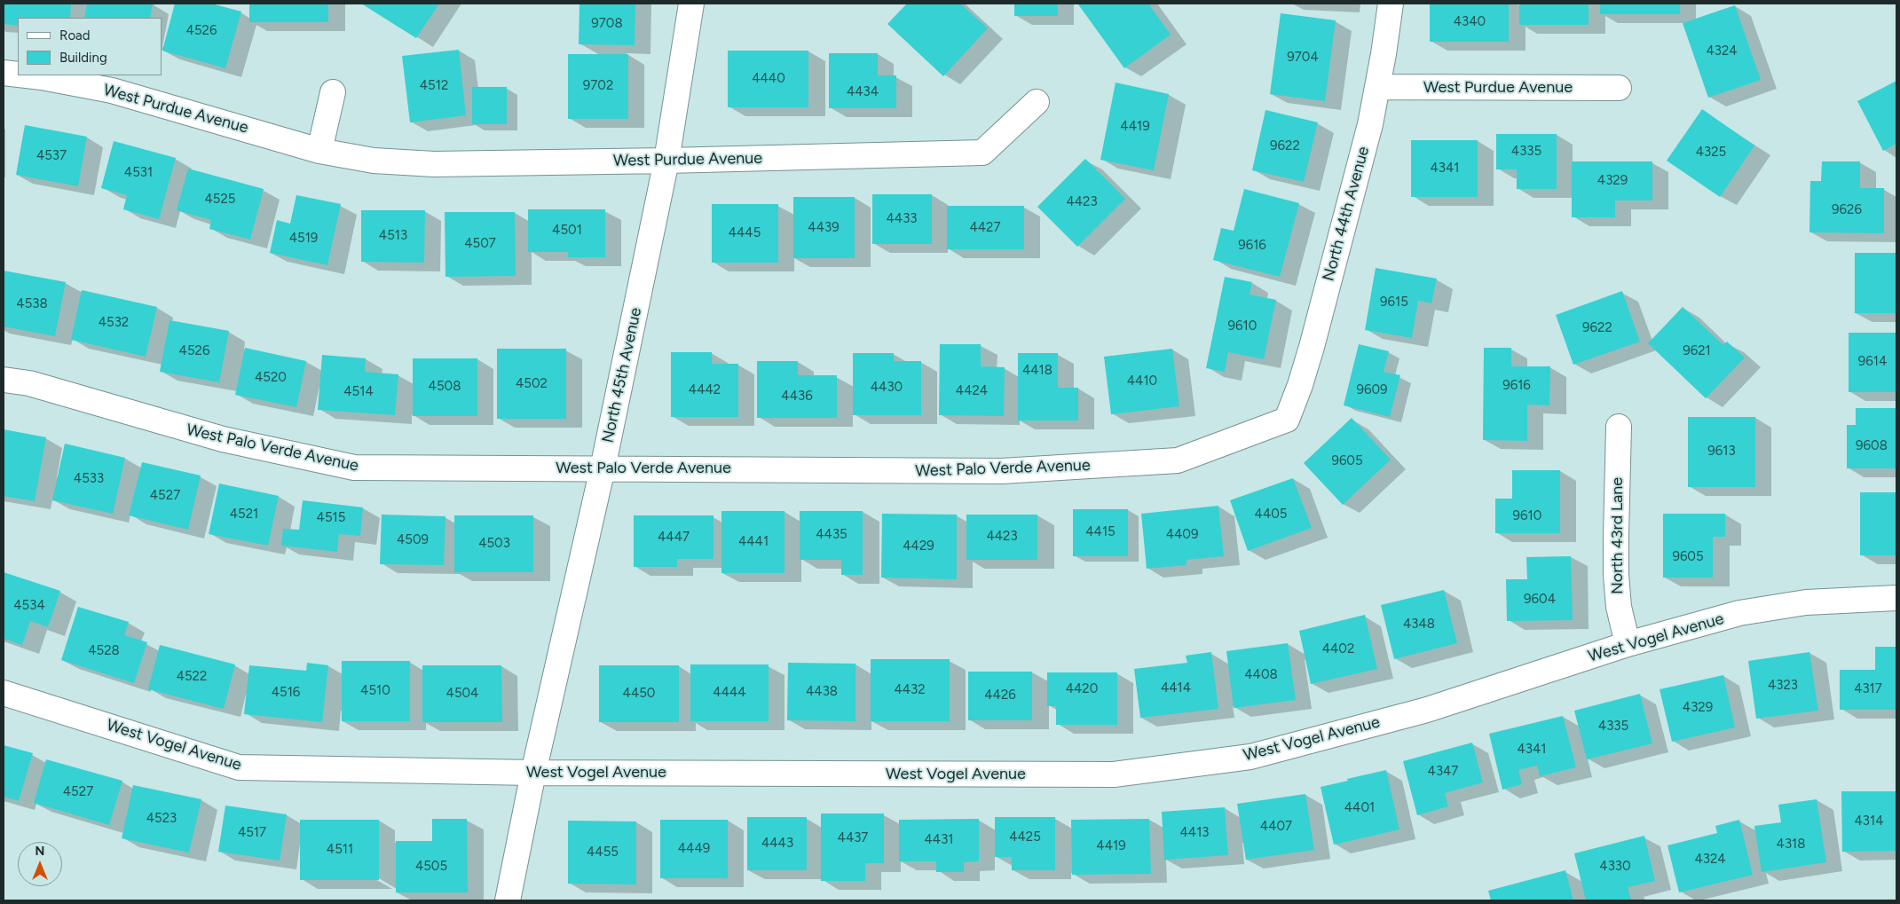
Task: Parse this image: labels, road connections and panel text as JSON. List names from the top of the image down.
{
  "streets": {
    "street": [
      "West Purdue Avenue",
      "North 44th Avenue",
      "North 45th Avenue",
      "West Palo Verde Avenue",
      "North 43rd Lane",
      "West Vogel Avenue"
    ]
  },
  "crossings": [
    ["West Purdue Avenue", "North 44th Avenue"],
    ["West Purdue Avenue", "North 45th Avenue"],
    ["North 44th Avenue", "West Palo Verde Avenue"],
    ["North 45th Avenue", "West Palo Verde Avenue"],
    ["North 45th Avenue", "West Vogel Avenue"],
    ["North 43rd Lane", "West Vogel Avenue"]
  ],
  "house_numbers": [
    "4340",
    "9708",
    "4526",
    "4324",
    "9704",
    "4440",
    "4512",
    "9702",
    "4434",
    "4419",
    "9622",
    "4335",
    "4325",
    "4537",
    "4341",
    "4531",
    "4329",
    "4525",
    "4423",
    "9626",
    "4433",
    "4439",
    "4427",
    "4501",
    "4445",
    "4513",
    "4519",
    "4507",
    "9616",
    "9615",
    "4538",
    "4532",
    "9610",
    "9622",
    "4526",
    "9621",
    "9614",
    "4418",
    "4520",
    "4410",
    "4502",
    "9616",
    "4508",
    "4430",
    "4442",
    "9609",
    "4424",
    "4514",
    "4436",
    "9608",
    "9613",
    "9605",
    "4533",
    "4527",
    "4521",
    "4405",
    "9610",
    "4515",
    "4415",
    "4435",
    "4409",
    "4423",
    "4447",
    "4509",
    "4441",
    "4503",
    "4429",
    "9605",
    "9604",
    "4534",
    "4348",
    "4402",
    "4528",
    "4408",
    "4522",
    "4323",
    "4414",
    "4420",
    "4317",
    "4432",
    "4510",
    "4438",
    "4516",
    "4444",
    "4504",
    "4450",
    "4426",
    "4329",
    "4335",
    "4341",
    "4347",
    "4527",
    "4401",
    "4523",
    "4314",
    "4407",
    "4517",
    "4413",
    "4425",
    "4437",
    "4431",
    "4443",
    "4318",
    "4419",
    "4449",
    "4511",
    "4455",
    "4324",
    "4505",
    "4330"
  ],
  "legend": ["Road", "Building"],
  "north": "top"
}
